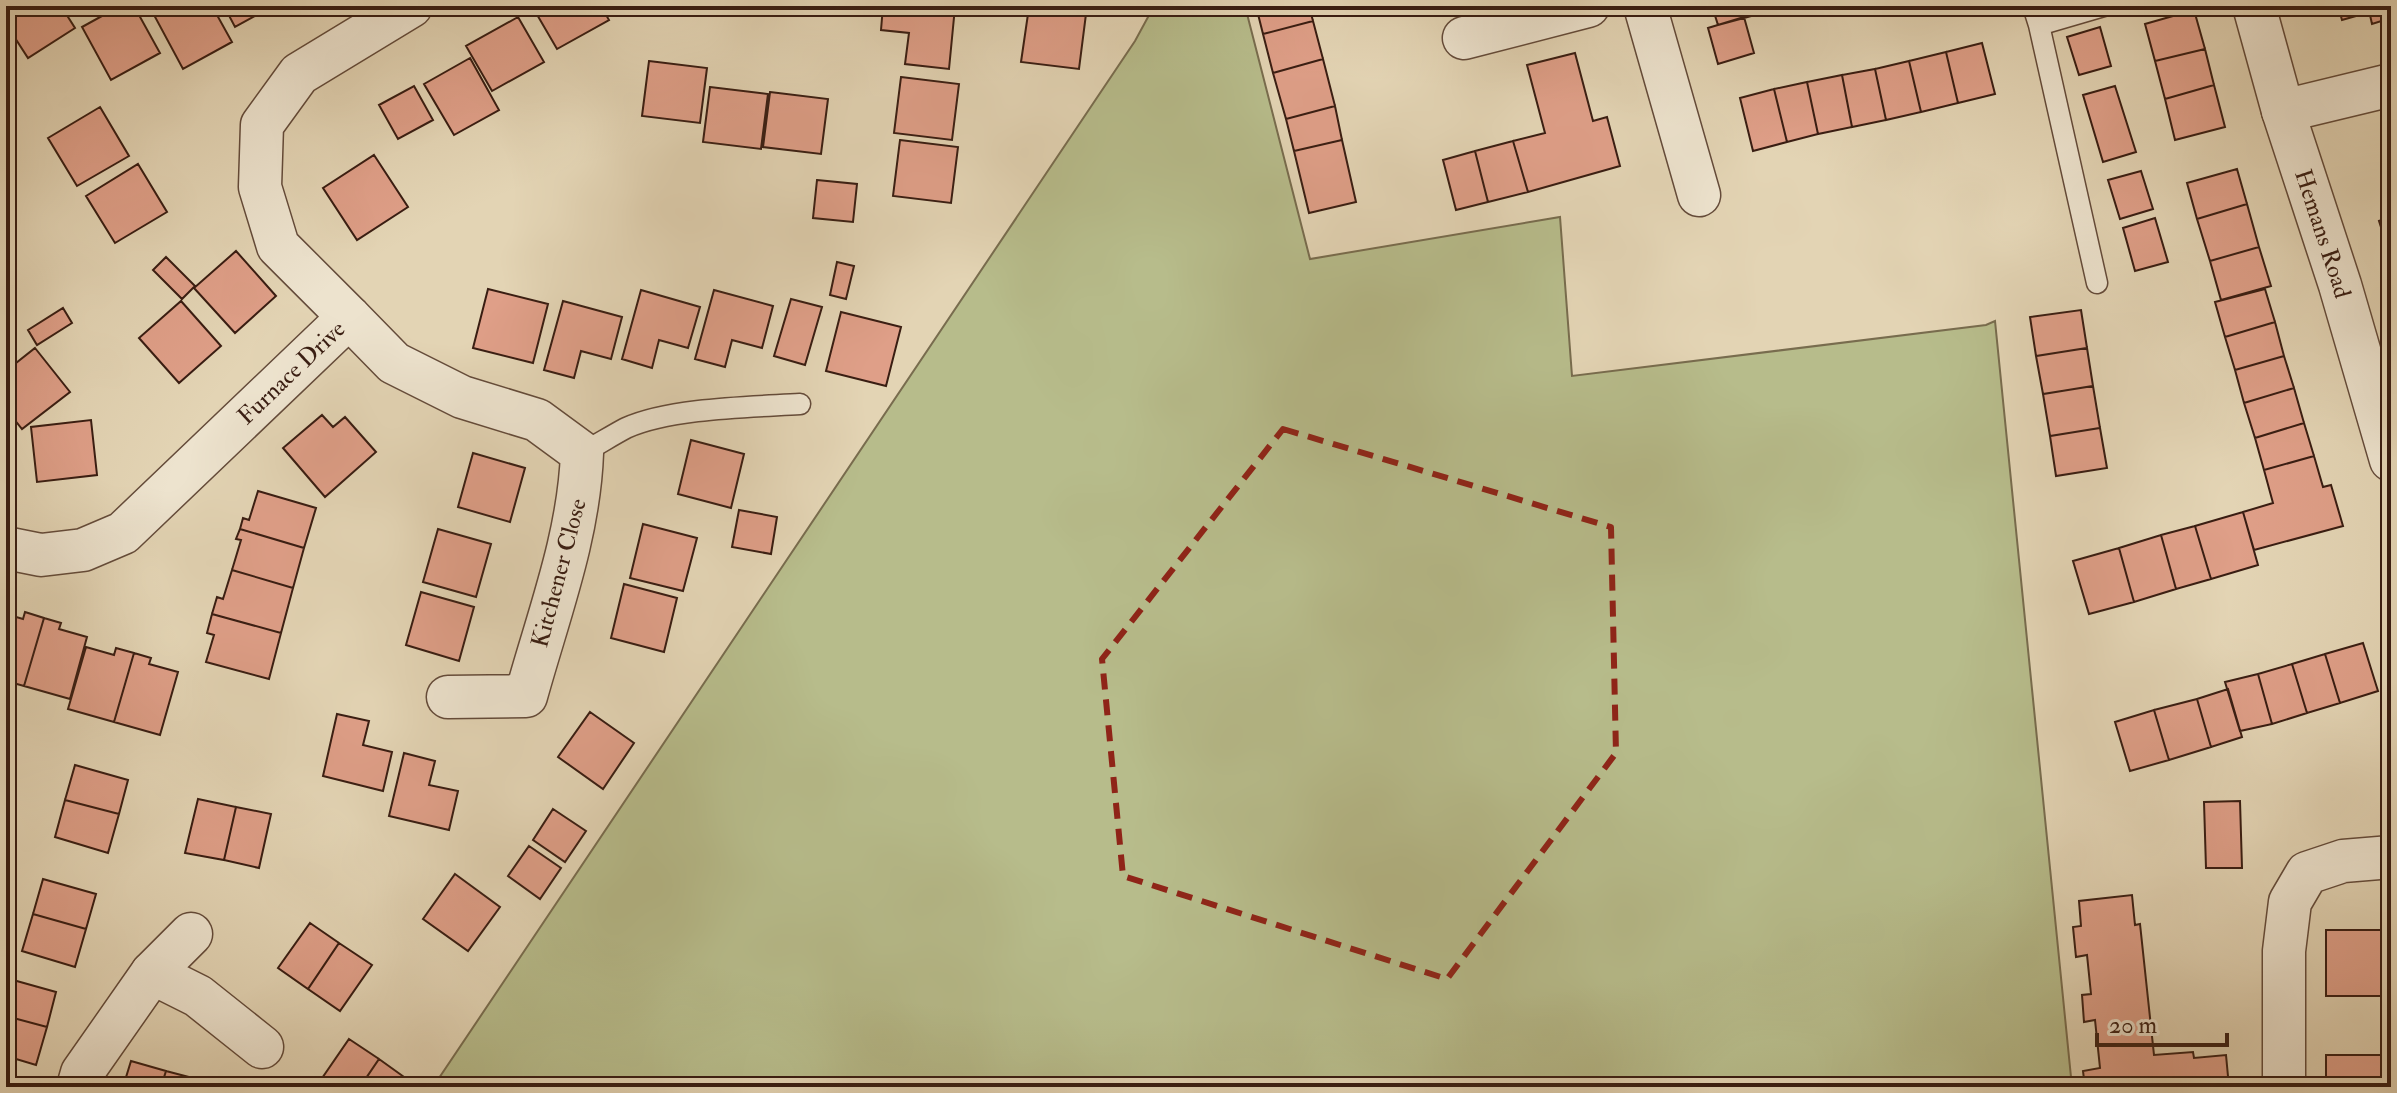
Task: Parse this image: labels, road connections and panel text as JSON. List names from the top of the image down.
{
  "streets": {
    "street": ["Hemans Road", "Furnace Drive", "Kitchener Close"]
  },
  "scale_bar": "20 m"
}
